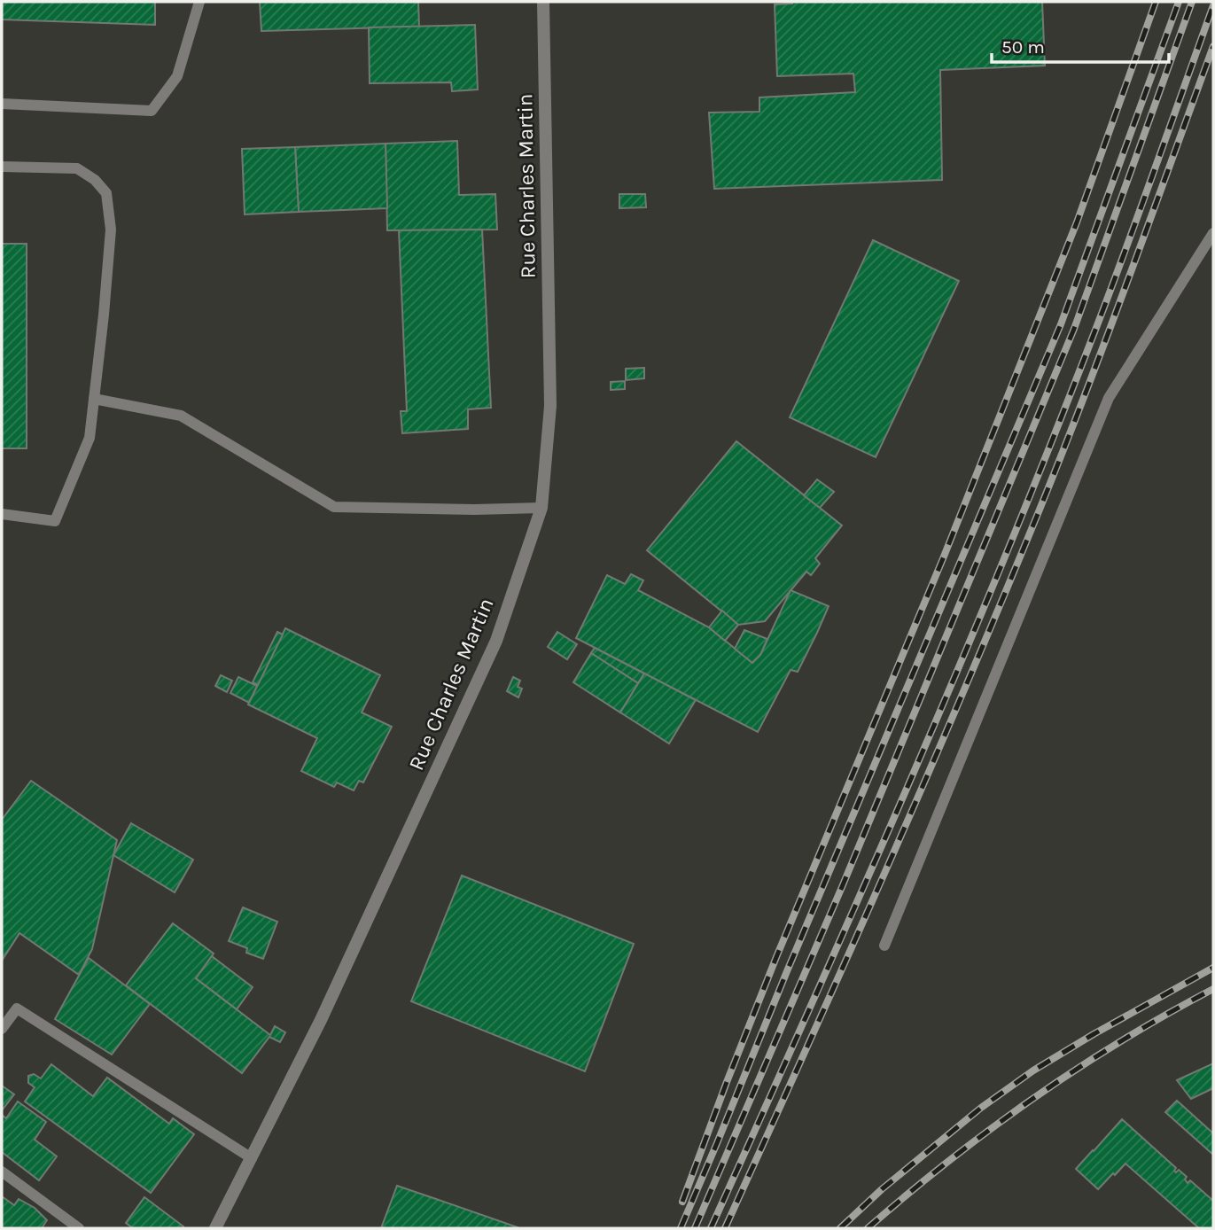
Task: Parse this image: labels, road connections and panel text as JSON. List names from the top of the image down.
{
  "streets": {
    "street": ["Rue Charles Martin"]
  },
  "scale_bar": "50 m"
}
